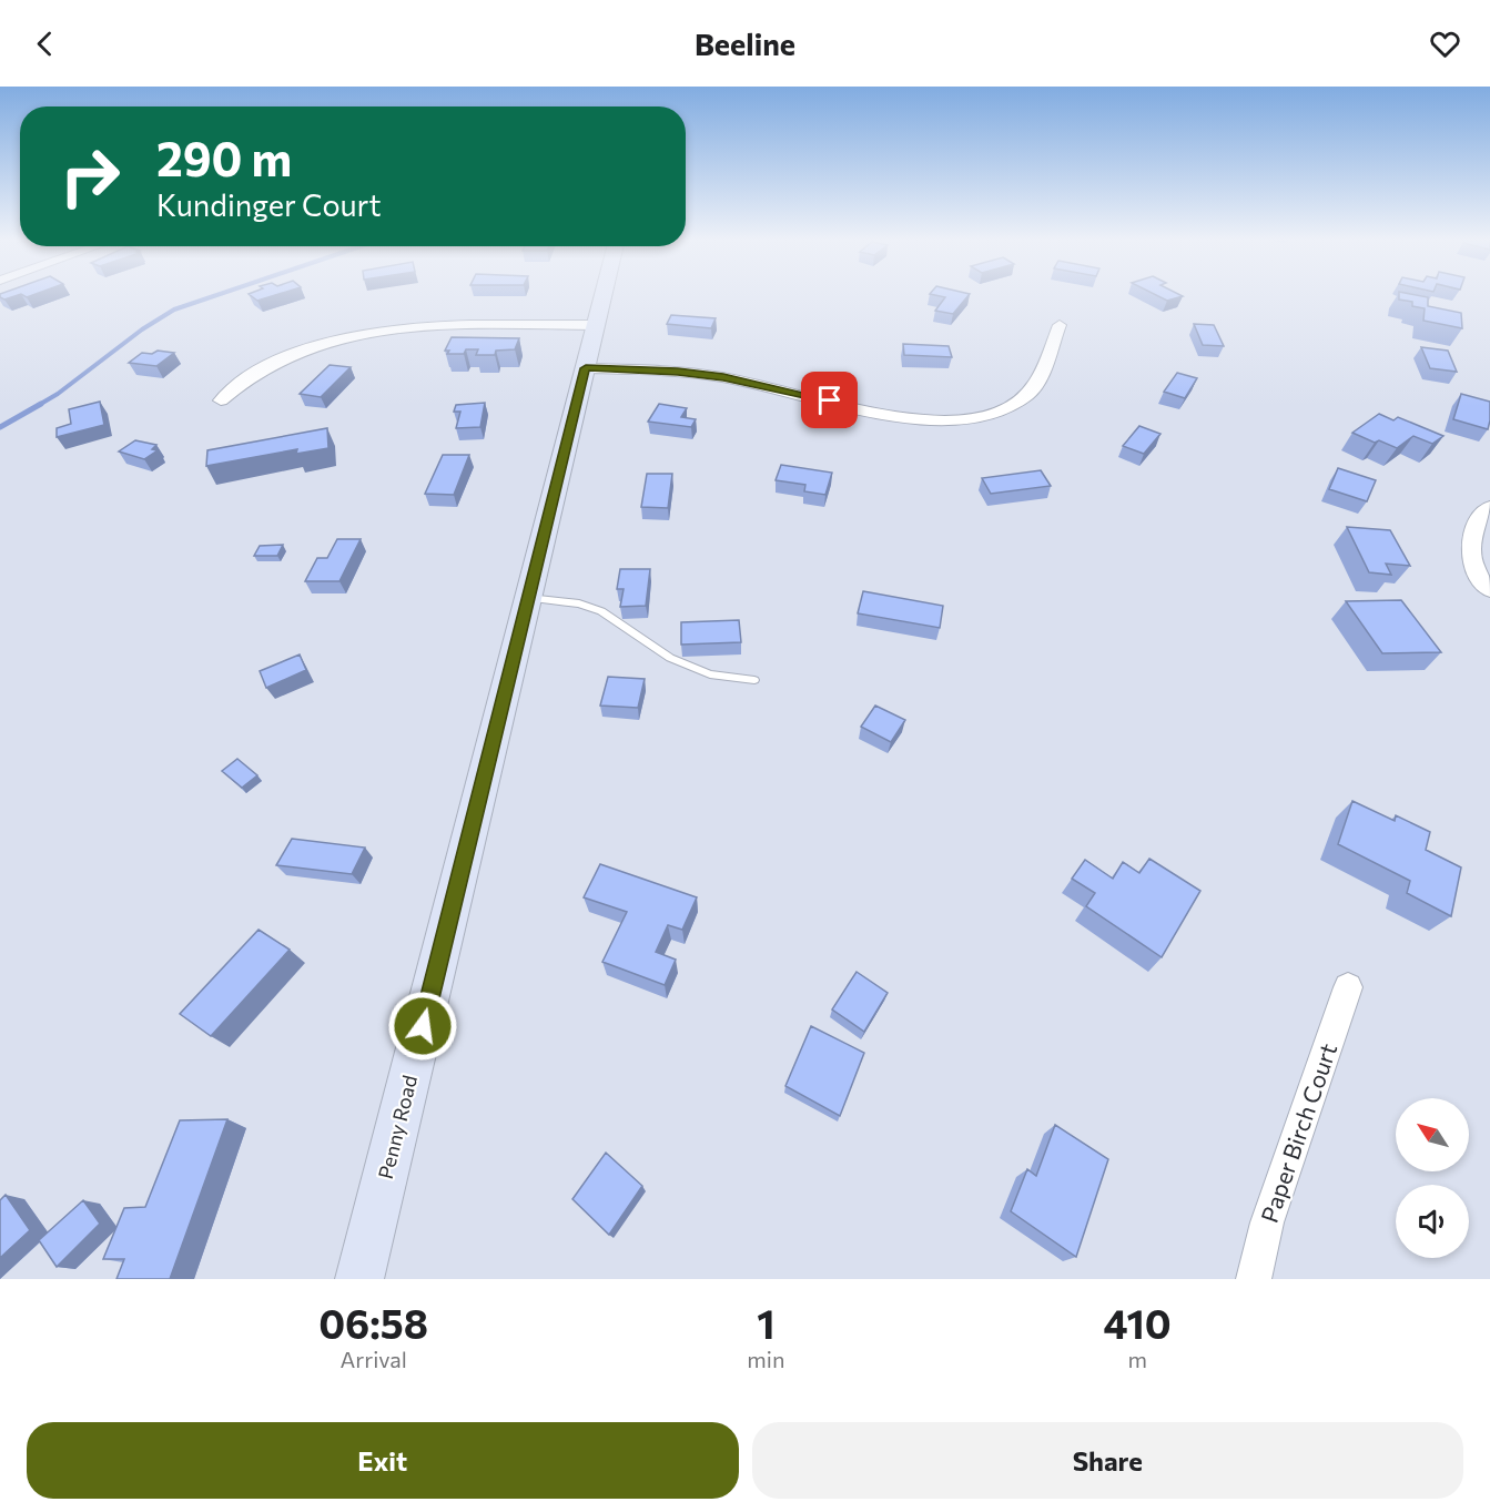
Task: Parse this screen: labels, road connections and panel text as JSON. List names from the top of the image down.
{
  "streets": {
    "street": ["Penny Road", "Paper Birch Court"]
  },
  "north": "top left",
  "page": {
    "header": "Beeline",
    "turn": ["290 m", "Kundinger Court"],
    "eta": [
      "06:58",
      "Arrival",
      "1",
      "min",
      "410",
      "m"
    ],
    "buttons": ["Exit", "Share"]
  }
}
